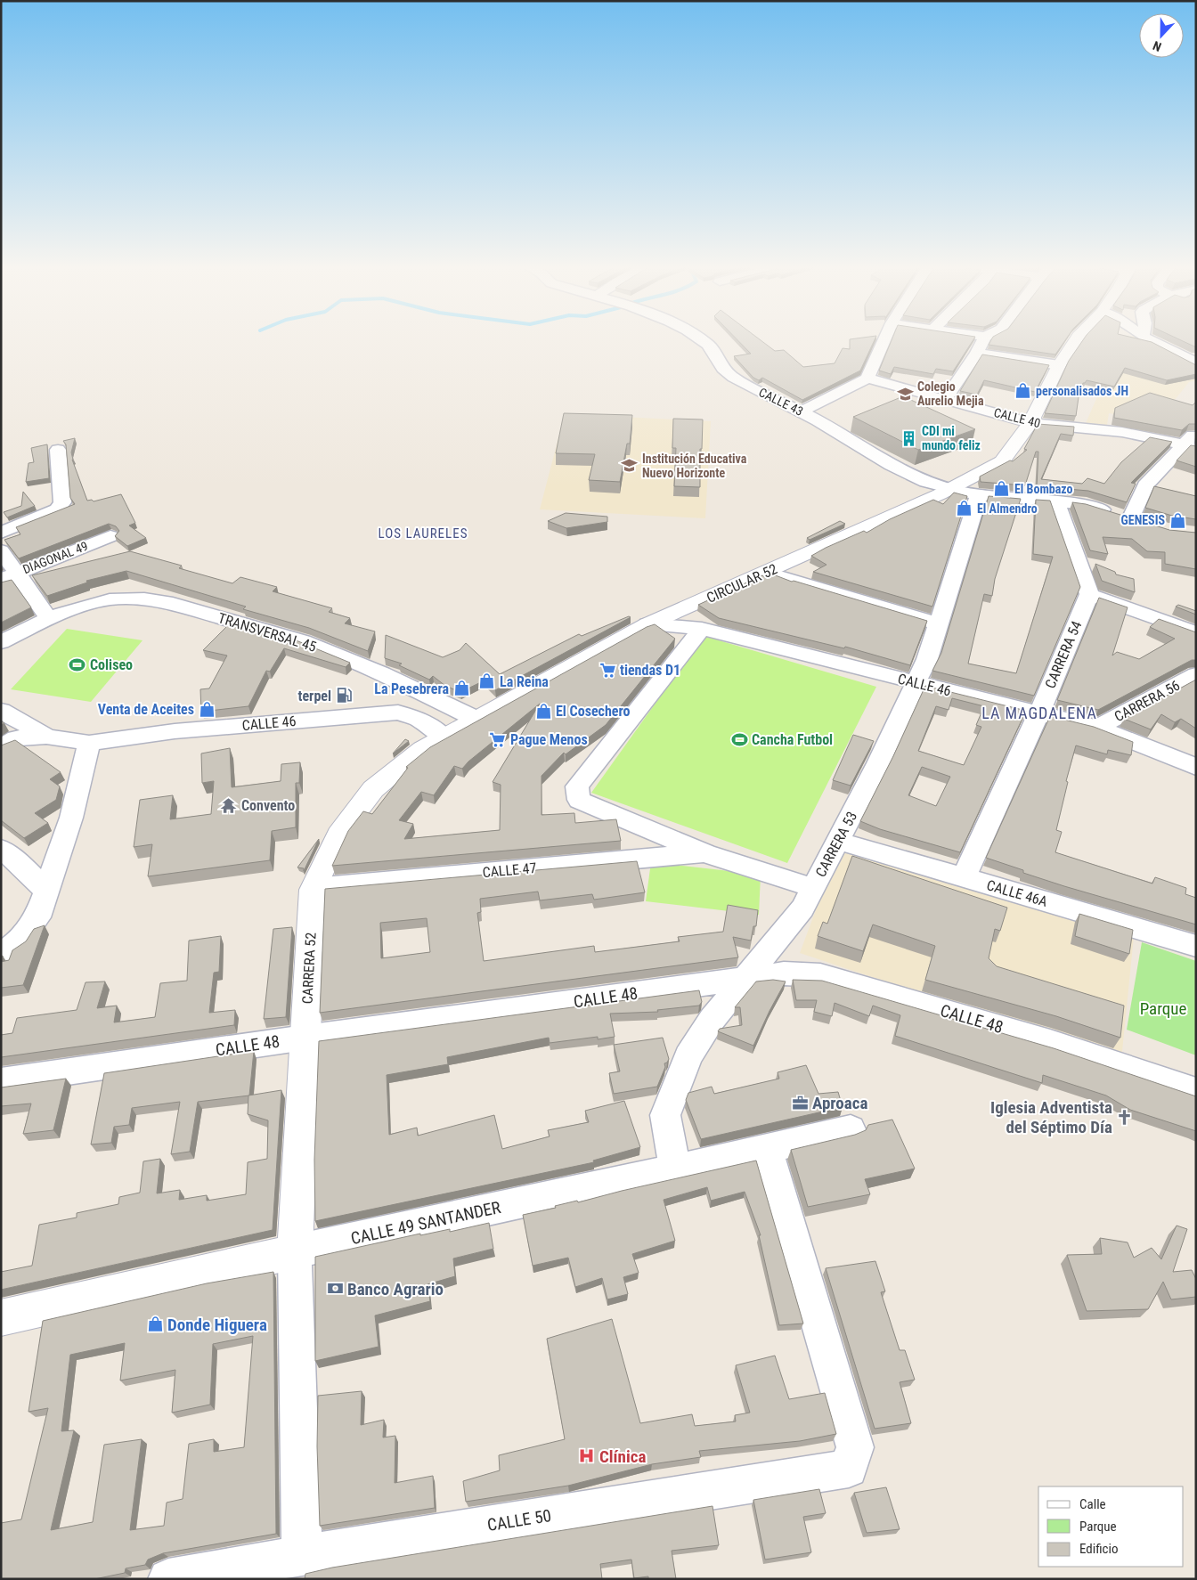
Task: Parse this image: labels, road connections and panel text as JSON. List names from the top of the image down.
{
  "streets": {
    "street": [
      "CALLE 43",
      "CALLE 40",
      "DIAGONAL 49",
      "CIRCULAR 52",
      "TRANSVERSAL 45",
      "CARRERA 54",
      "CALLE 46",
      "CARRERA 56",
      "CARRERA 53",
      "CALLE 47",
      "CALLE 46A",
      "CARRERA 52",
      "CALLE 48",
      "CALLE 49 SANTANDER",
      "CALLE 50"
    ]
  },
  "crossings": [
    ["CALLE 43", "CIRCULAR 52"],
    ["CALLE 43", "CARRERA 53"],
    ["CALLE 40", "CIRCULAR 52"],
    ["CIRCULAR 52", "TRANSVERSAL 45"],
    ["CIRCULAR 52", "CALLE 46"],
    ["CIRCULAR 52", "CARRERA 52"],
    ["CARRERA 54", "CALLE 46"],
    ["CARRERA 54", "CALLE 46A"],
    ["CALLE 46", "CARRERA 56"],
    ["CALLE 46", "CARRERA 53"],
    ["CALLE 46", "CARRERA 52"],
    ["CARRERA 53", "CALLE 46A"],
    ["CARRERA 53", "CALLE 48"],
    ["CARRERA 53", "CALLE 49 SANTANDER"],
    ["CALLE 47", "CARRERA 52"],
    ["CARRERA 52", "CALLE 48"],
    ["CARRERA 52", "CALLE 49 SANTANDER"],
    ["CALLE 49 SANTANDER", "CALLE 50"]
  ],
  "districts": ["LOS LAURELES", "LA MAGDALENA"],
  "parks": ["Parque"],
  "places": {
    "shop": [
      "personalisados JH",
      "El Bombazo",
      "El Almendro",
      "GENESIS",
      "La Reina",
      "La Pesebrera",
      "Venta de Aceites",
      "El Cosechero",
      "Donde Higuera"
    ],
    "school or university": ["Colegio Aurelio Mejia", "Institución Educativa Nuevo Horizonte"],
    "building": ["CDI mi mundo feliz"],
    "sports": ["Coliseo", "Cancha Futbol"],
    "supermarket": ["tiendas D1", "Pague Menos"],
    "fuel station": ["terpel"],
    "temple": ["Convento"],
    "office": ["Aproaca"],
    "church": ["Iglesia Adventista del Séptimo Día"],
    "bank": ["Banco Agrario"],
    "hospital": ["Clínica"]
  },
  "legend": ["Calle", "Parque", "Edificio"],
  "north": "bottom"
}
